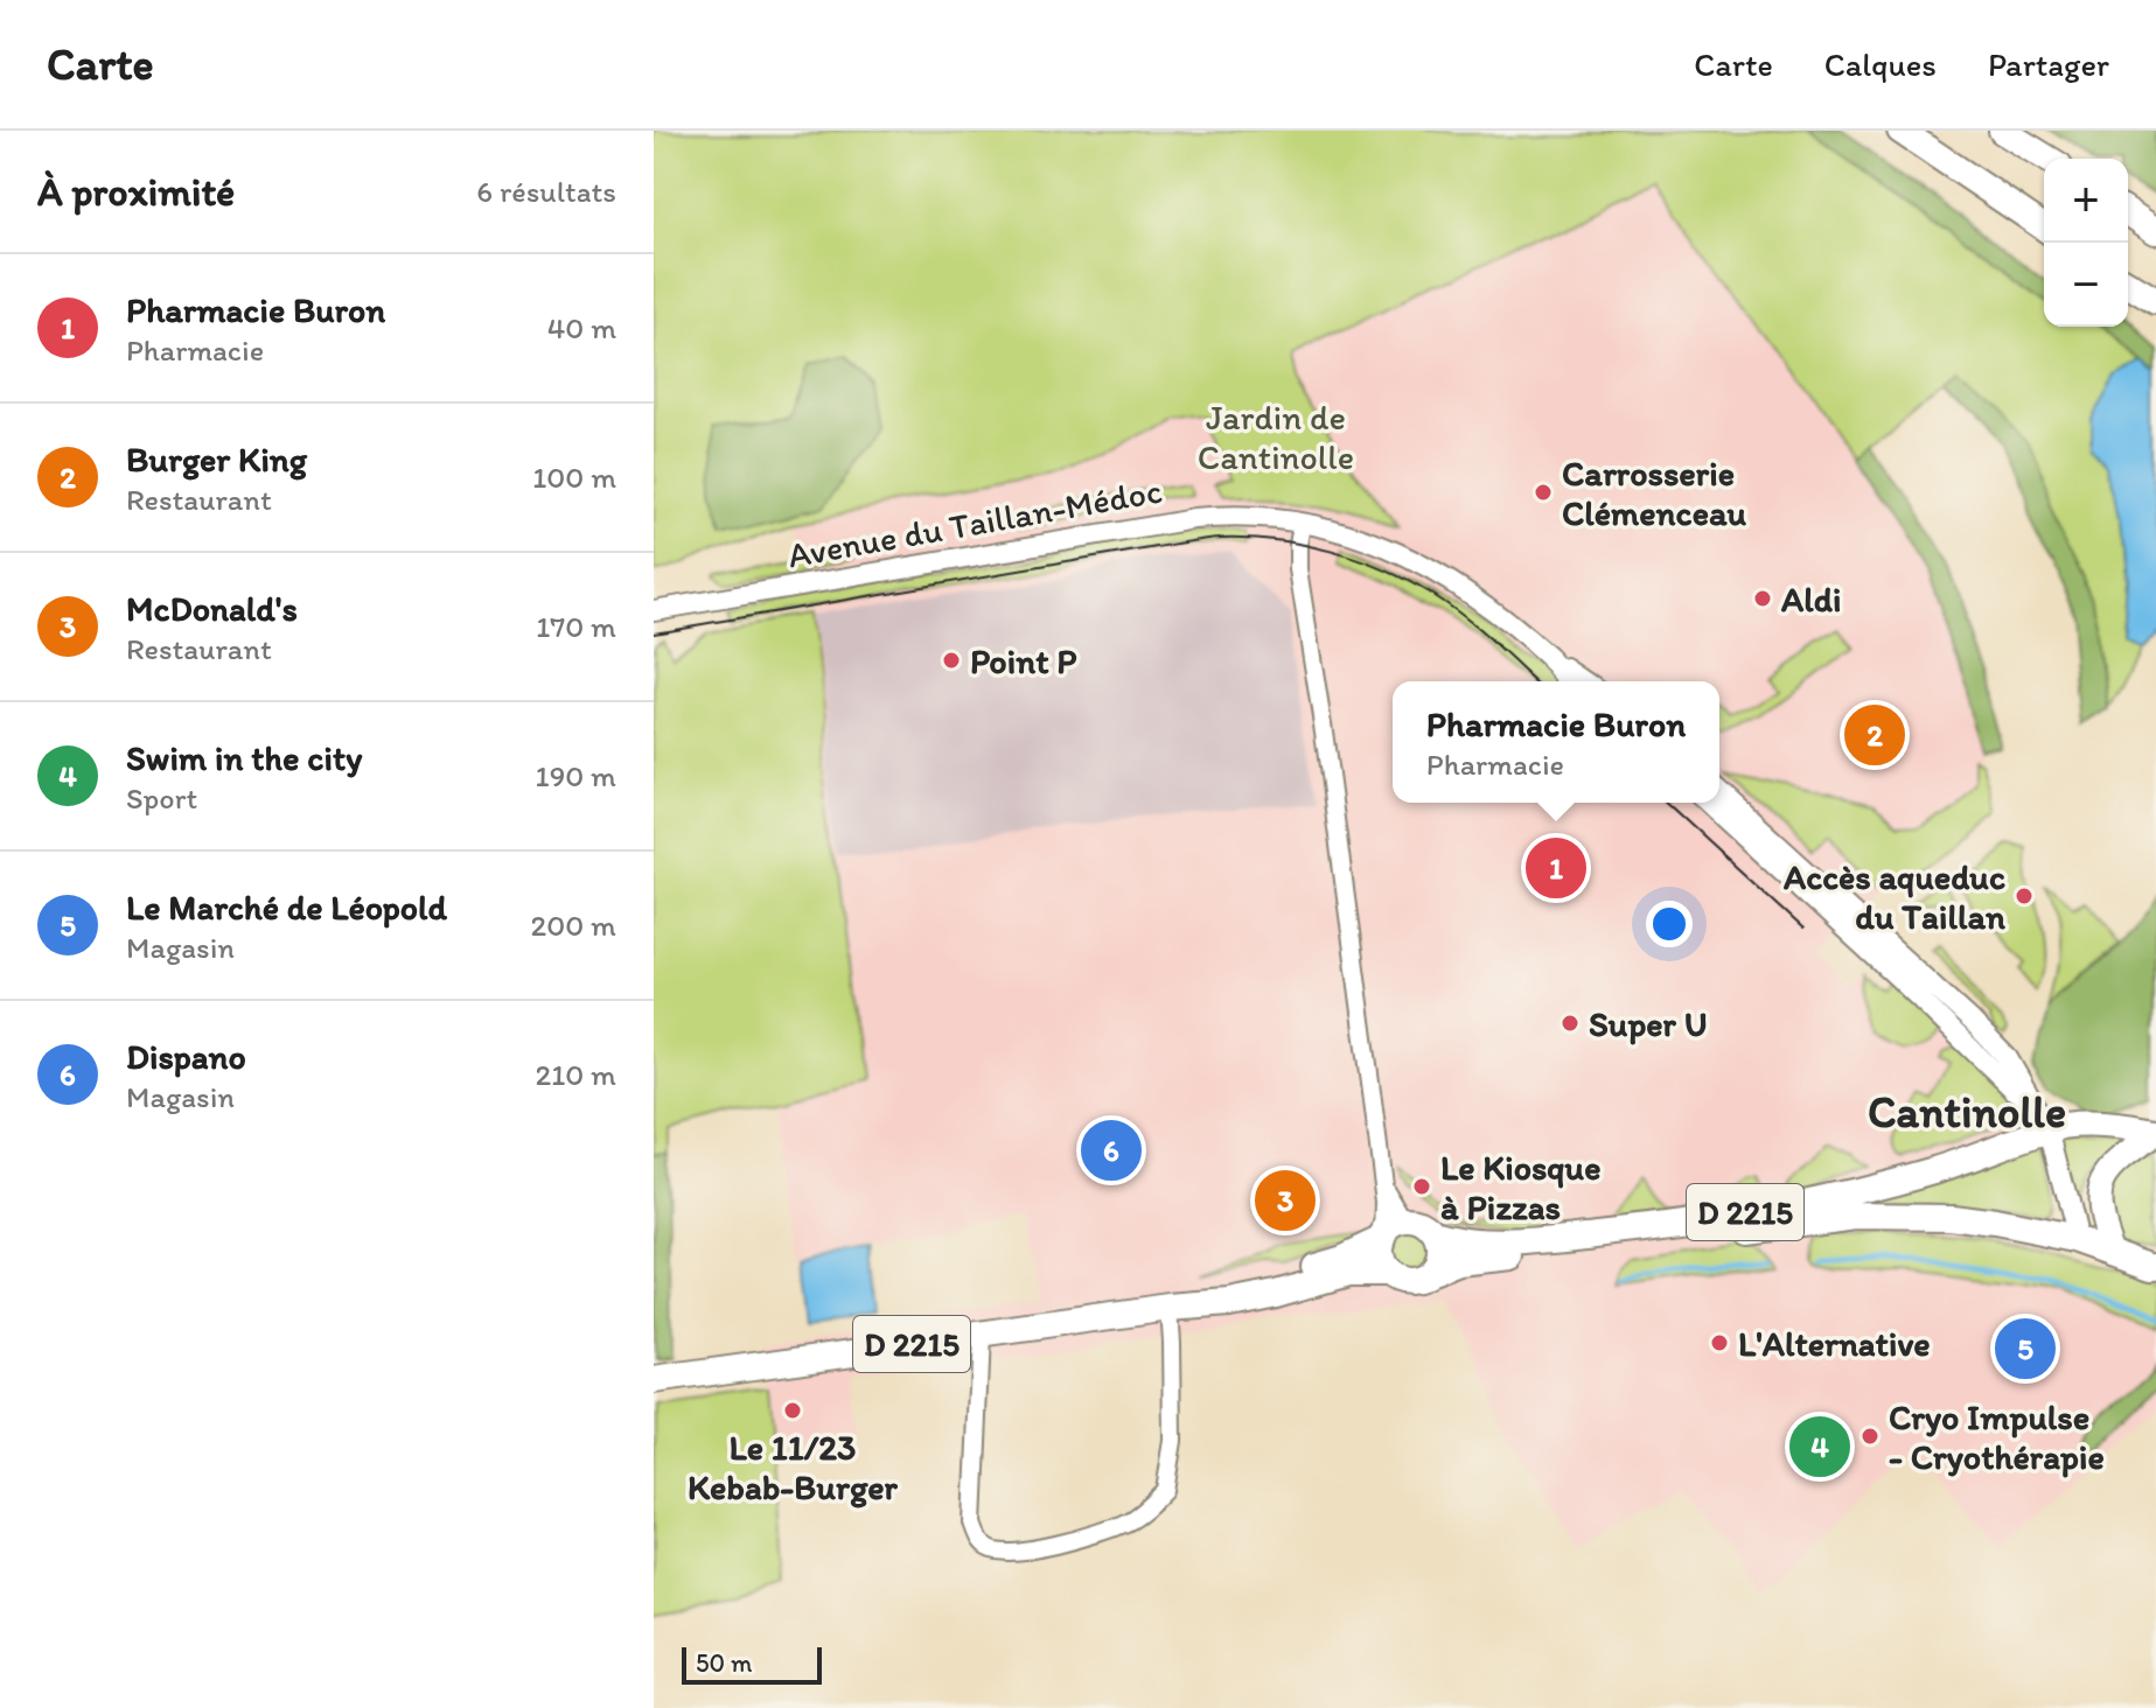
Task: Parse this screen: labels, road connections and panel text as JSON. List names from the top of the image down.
{
  "streets": {
    "main road": ["D 2215"],
    "street": ["Avenue du Taillan-Médoc"]
  },
  "districts": ["Cantinolle"],
  "parks": ["Jardin de Cantinolle"],
  "places": [
    "Carrosserie Clémenceau",
    "Aldi",
    "Point P",
    "Accès aqueduc du Taillan",
    "Super U",
    "Le Kiosque à Pizzas",
    "L'Alternative",
    "Le 11/23 Kebab-Burger",
    "Cryo Impulse - Cryothérapie"
  ],
  "scale_bar": "50 m",
  "page": {
    "header": "Carte",
    "nav": ["Carte", "Calques", "Partager"],
    "heading": ["À proximité", "6 résultats"],
    "map_buttons": ["+", "−"],
    "list": [
      {
        "mark": "1",
        "name": "Pharmacie Buron",
        "note": "Pharmacie",
        "value": "40 m"
      },
      {
        "mark": "2",
        "name": "Burger King",
        "note": "Restaurant",
        "value": "100 m"
      },
      {
        "mark": "3",
        "name": "McDonald's",
        "note": "Restaurant",
        "value": "170 m"
      },
      {
        "mark": "4",
        "name": "Swim in the city",
        "note": "Sport",
        "value": "190 m"
      },
      {
        "mark": "5",
        "name": "Le Marché de Léopold",
        "note": "Magasin",
        "value": "200 m"
      },
      {
        "mark": "6",
        "name": "Dispano",
        "note": "Magasin",
        "value": "210 m"
      }
    ],
    "popup": ["Pharmacie Buron", "Pharmacie"],
    "pins": [
      "2",
      "1",
      "6",
      "3",
      "5",
      "4"
    ],
    "scale": "50 m"
  }
}
